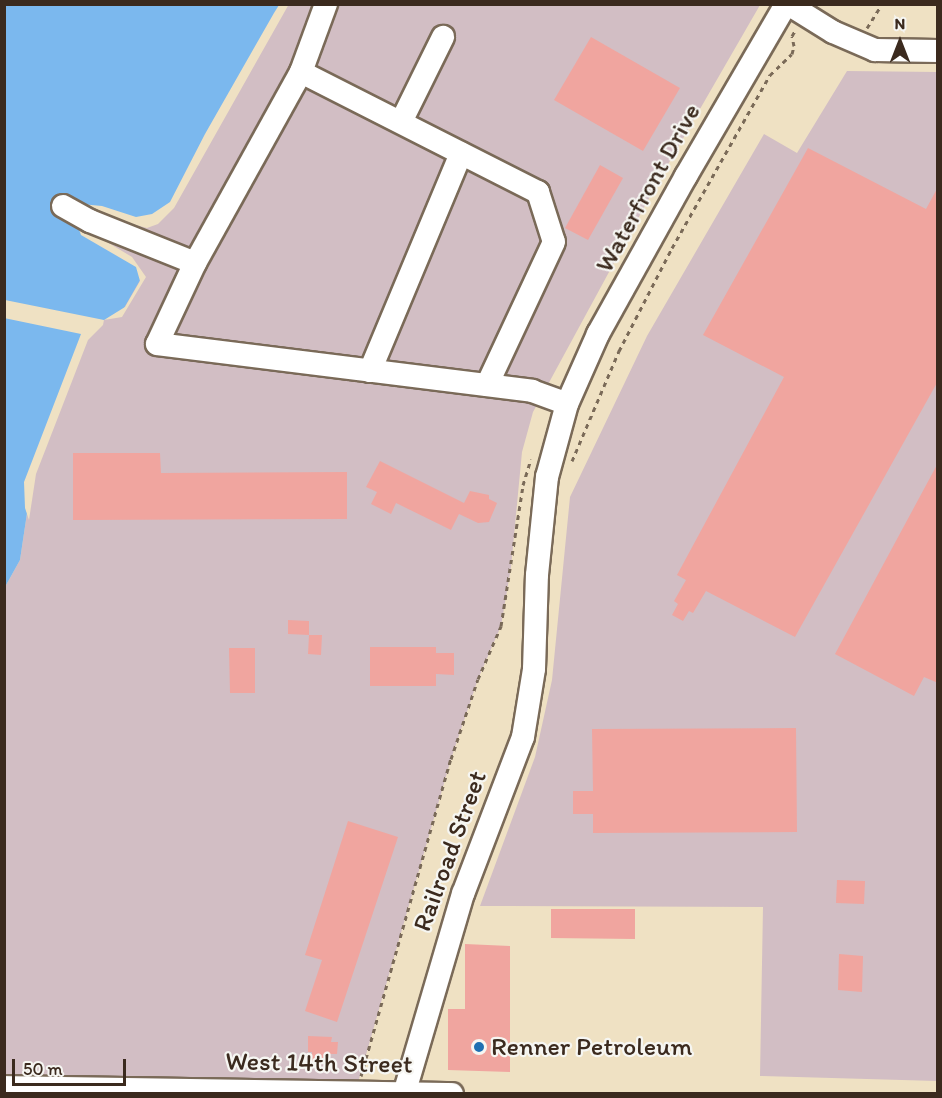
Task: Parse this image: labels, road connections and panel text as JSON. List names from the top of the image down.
{
  "streets": {
    "street": ["Waterfront Drive", "Railroad Street", "West 14th Street"]
  },
  "crossings": [
    ["Waterfront Drive", "Railroad Street"],
    ["Railroad Street", "West 14th Street"]
  ],
  "places": ["Renner Petroleum"],
  "scale_bar": "50 m",
  "north": "top"
}
